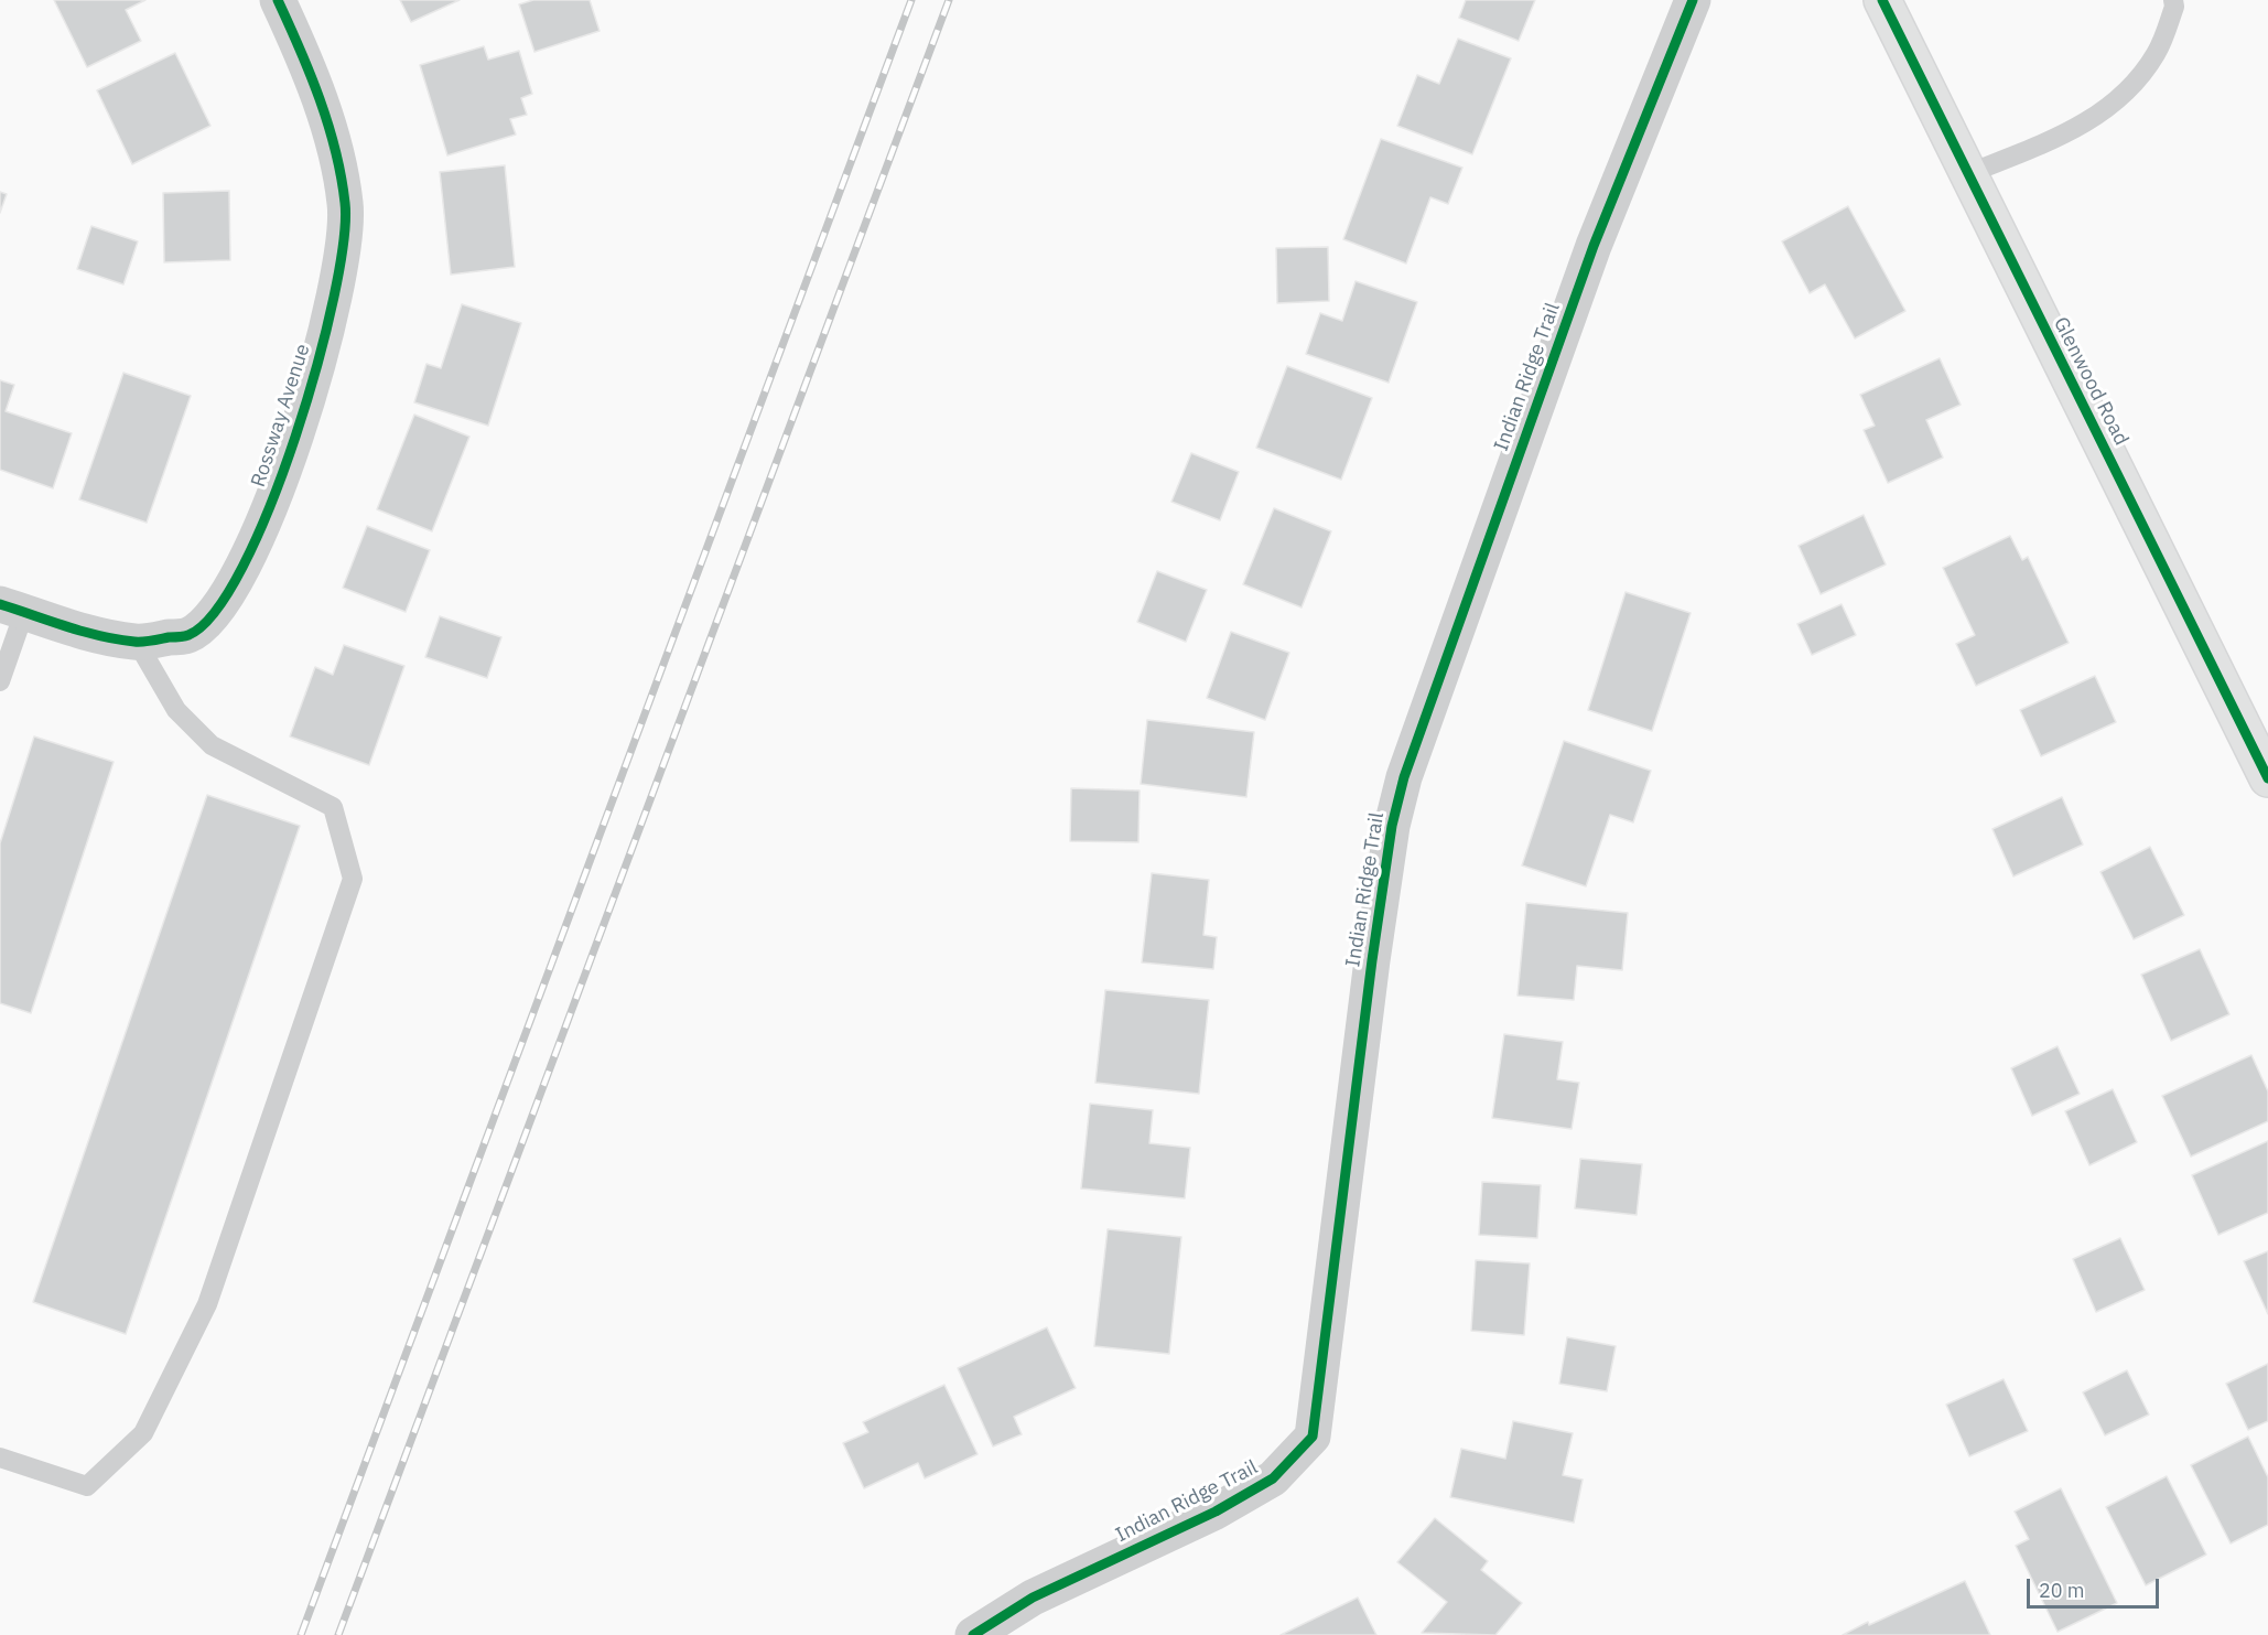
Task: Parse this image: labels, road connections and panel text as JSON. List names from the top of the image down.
{
  "streets": {
    "street": ["Indian Ridge Trail", "Glenwood Road", "Rossway Avenue"]
  },
  "scale_bar": "20 m"
}
